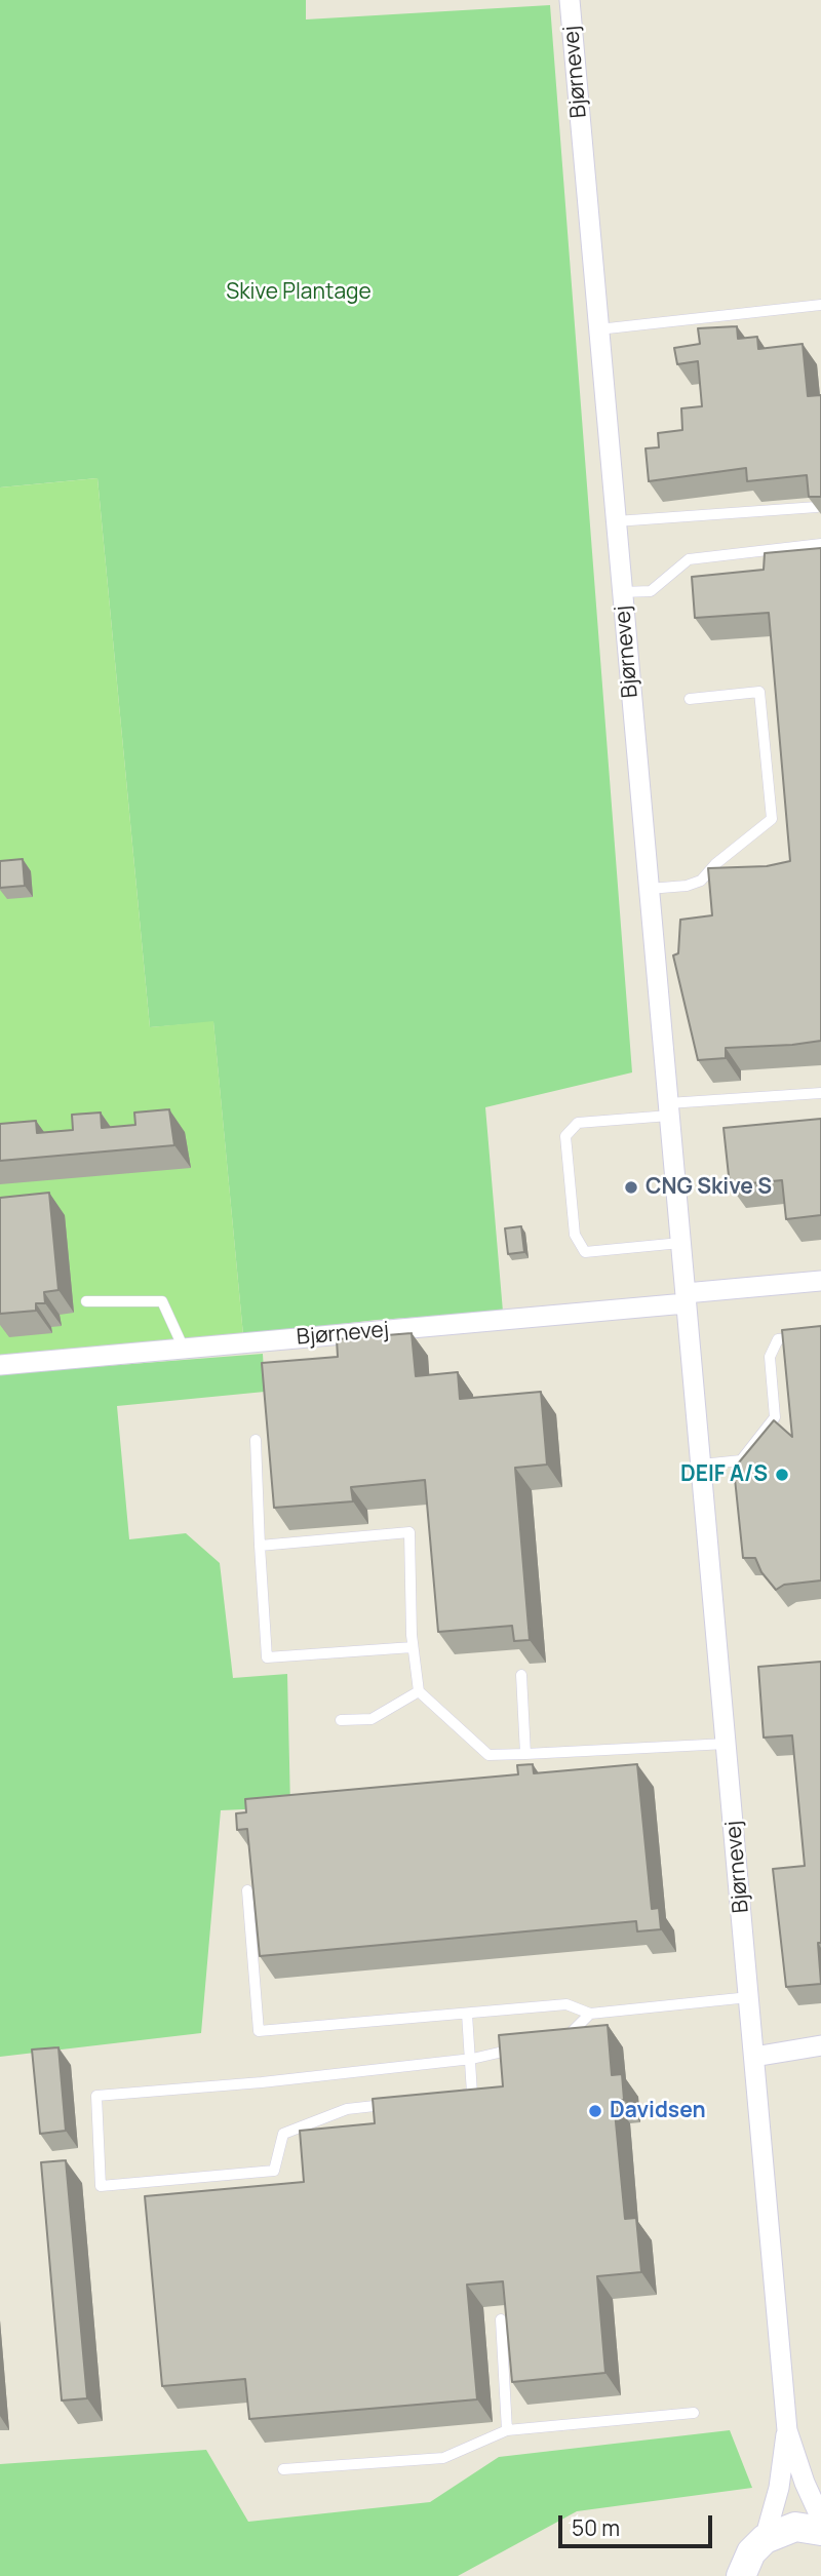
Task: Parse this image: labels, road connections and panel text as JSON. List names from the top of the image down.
{
  "streets": {
    "street": ["Bjørnevej"]
  },
  "parks": ["Skive Plantage"],
  "places": ["CNG Skive S", "DEIF A/S", "Davidsen"],
  "scale_bar": "50 m"
}
